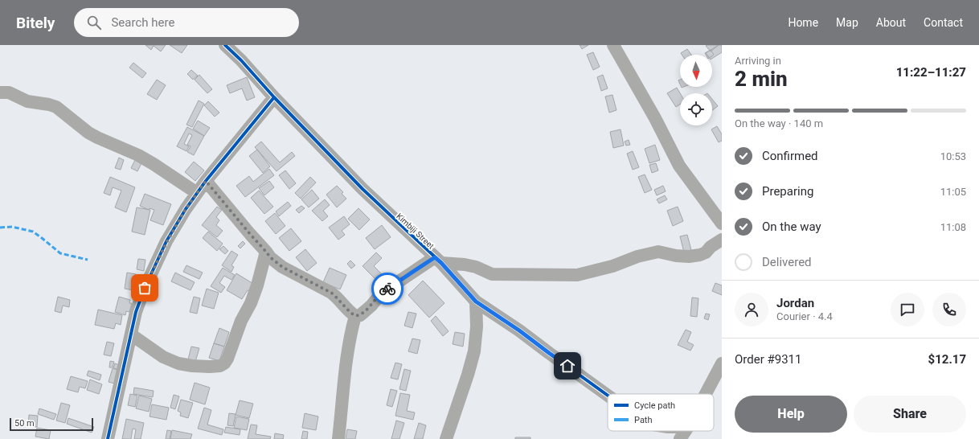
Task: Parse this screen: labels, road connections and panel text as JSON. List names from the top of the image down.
{
  "streets": {
    "street": ["Kimbiji Street"]
  },
  "legend": ["Cycle path", "Path"],
  "scale_bar": "50 m",
  "north": "bottom",
  "page": {
    "header": "Bitely",
    "search": "Search here",
    "nav": [
      "Home",
      "Map",
      "About",
      "Contact"
    ],
    "heading": ["2 min", "Arriving in", "11:22–11:27"],
    "panel": [
      "Jordan",
      "Courier · 4.4",
      "Order #9311",
      "$12.17"
    ],
    "bar": "On the way · 140 m",
    "list": [
      ["Confirmed", "10:53"],
      ["Preparing", "11:05"],
      ["On the way", "11:08"],
      "Delivered"
    ],
    "buttons": ["Help", "Share"],
    "scale": "50 m"
  }
}
